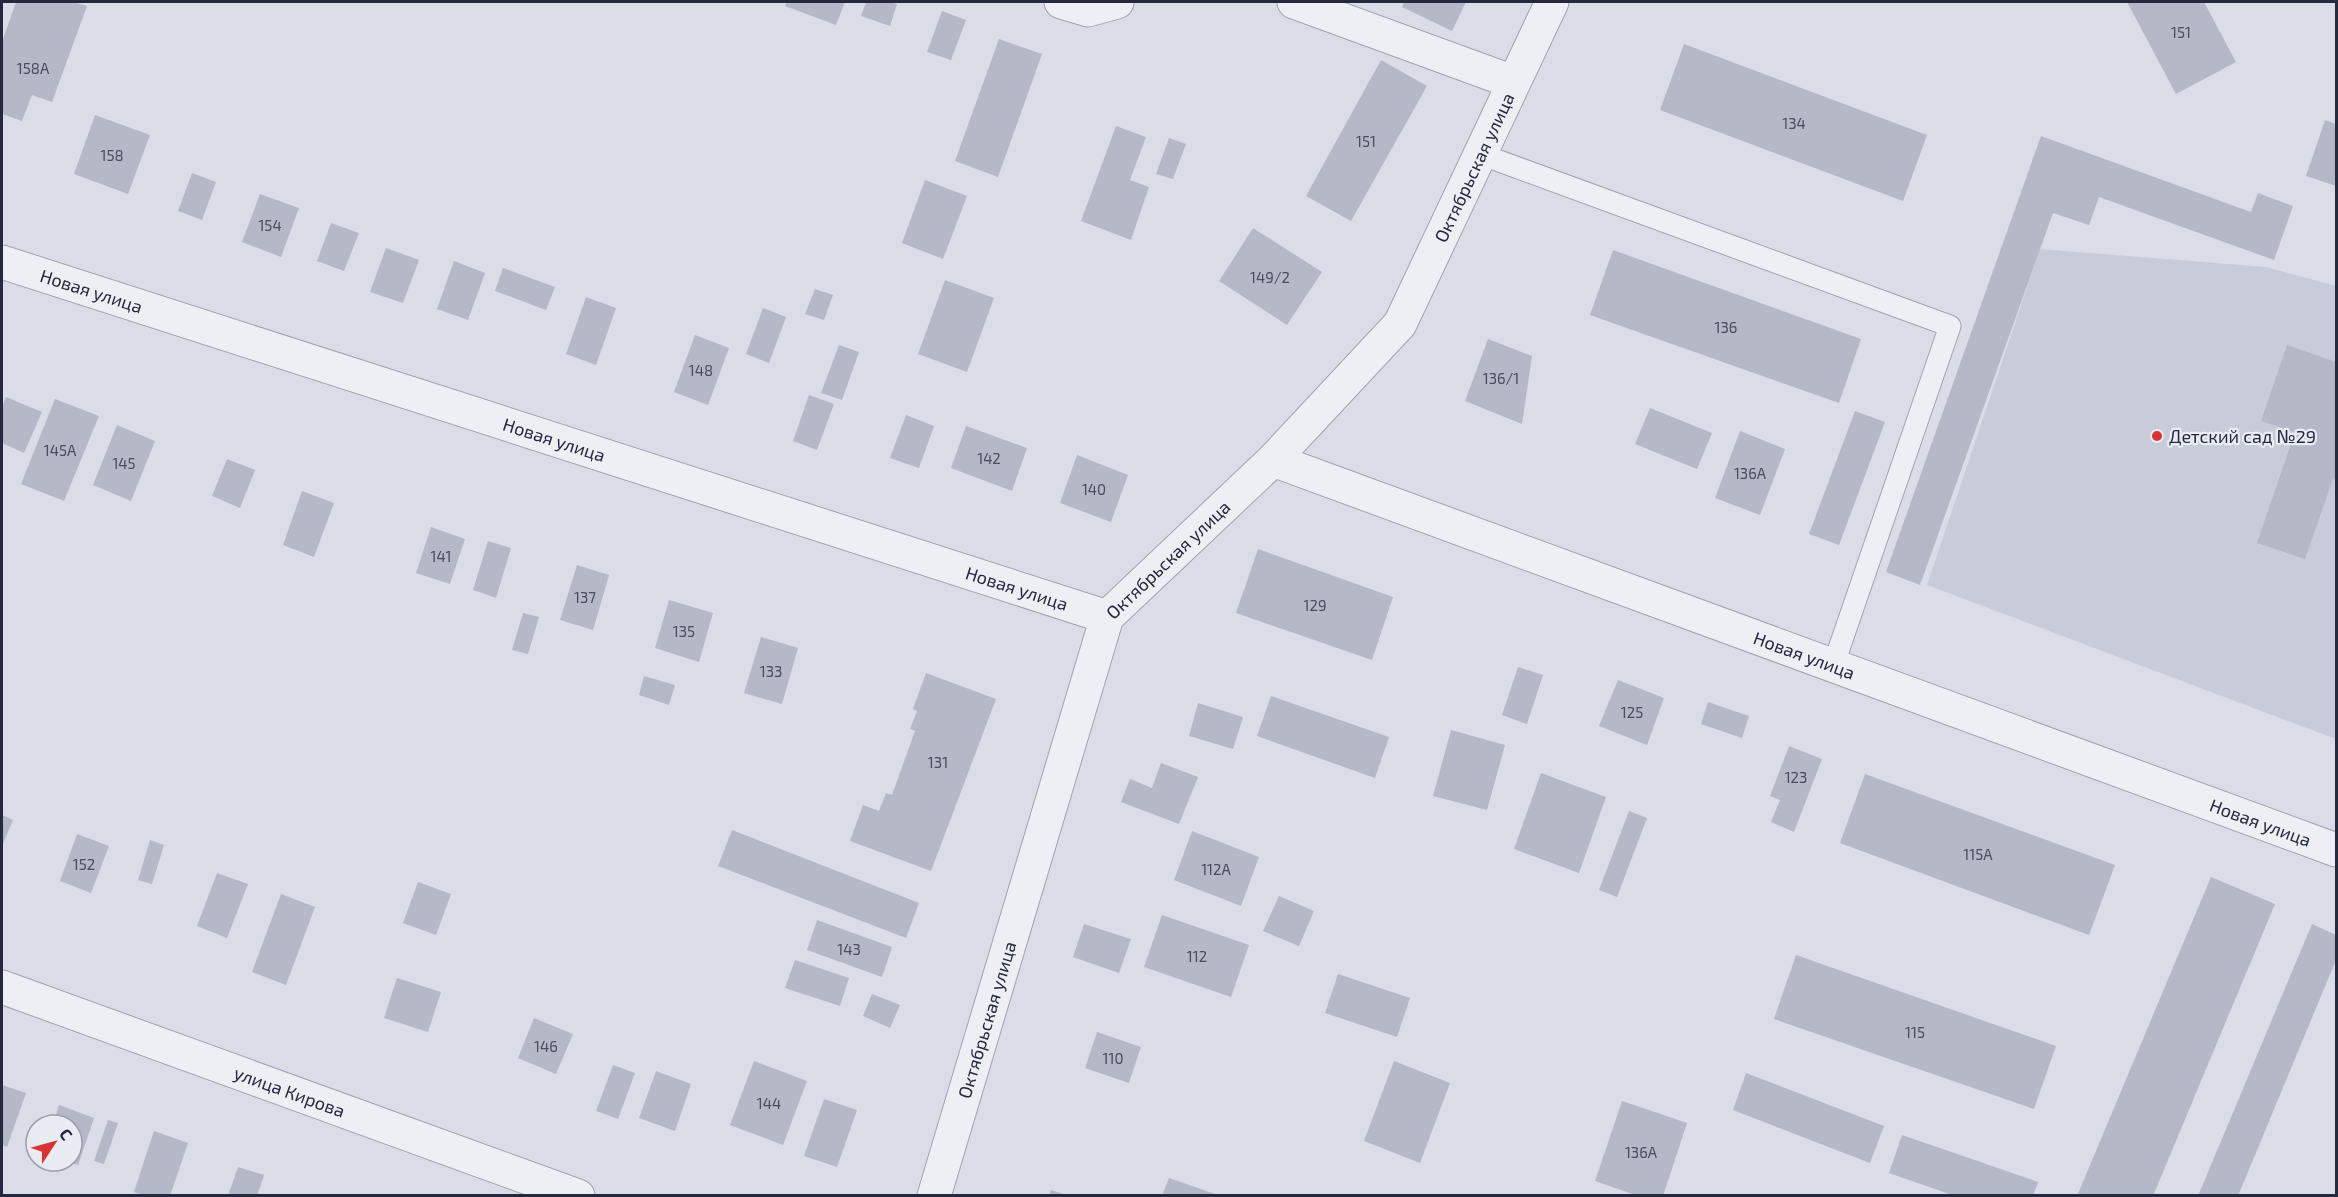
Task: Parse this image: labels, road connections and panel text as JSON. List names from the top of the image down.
{
  "streets": {
    "street": ["Октябрьская улица", "Новая улица", "улица Кирова"]
  },
  "crossings": [
    ["Октябрьская улица", "Новая улица"]
  ],
  "places": ["Детский сад №29"],
  "house_numbers": [
    "151",
    "158А",
    "134",
    "151",
    "158",
    "154",
    "149/2",
    "136",
    "148",
    "136/1",
    "145А",
    "142",
    "145",
    "136А",
    "140",
    "141",
    "137",
    "129",
    "135",
    "133",
    "125",
    "131",
    "123",
    "115А",
    "152",
    "112А",
    "143",
    "112",
    "115",
    "146",
    "110",
    "144",
    "136А"
  ],
  "north": "top right"
}
